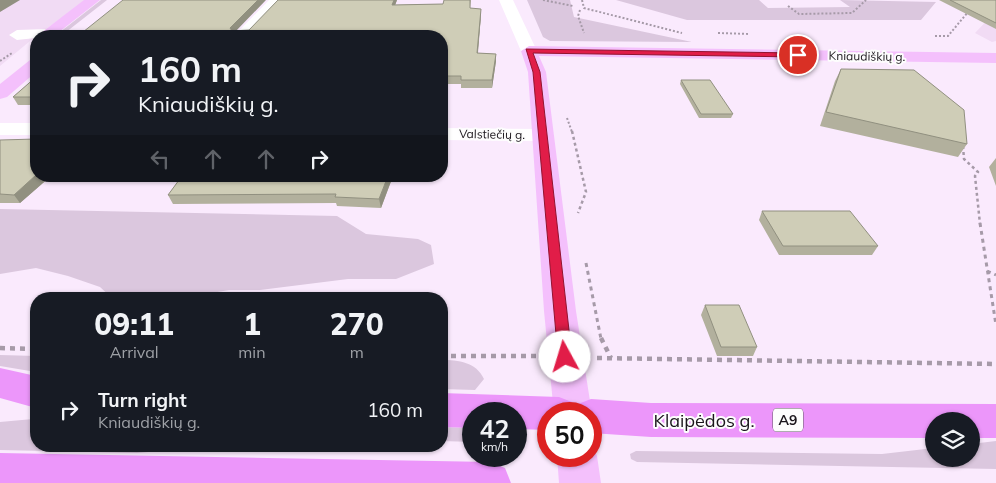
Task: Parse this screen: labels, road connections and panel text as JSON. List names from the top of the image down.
{
  "streets": {
    "highway": ["Klaipėdos g.", "A9"],
    "main road": ["Kniaudiškių g."],
    "street": ["Valstiečių g."]
  },
  "page": {
    "turn": ["160 m", "Kniaudiškių g."],
    "eta": [
      "09:11",
      "Arrival",
      "1",
      "min",
      "270",
      "m"
    ],
    "list": [
      {
        "name": "Turn right",
        "note": "Kniaudiškių g.",
        "value": "160 m"
      }
    ],
    "speed": "42 km/h",
    "limit": "50"
  }
}
